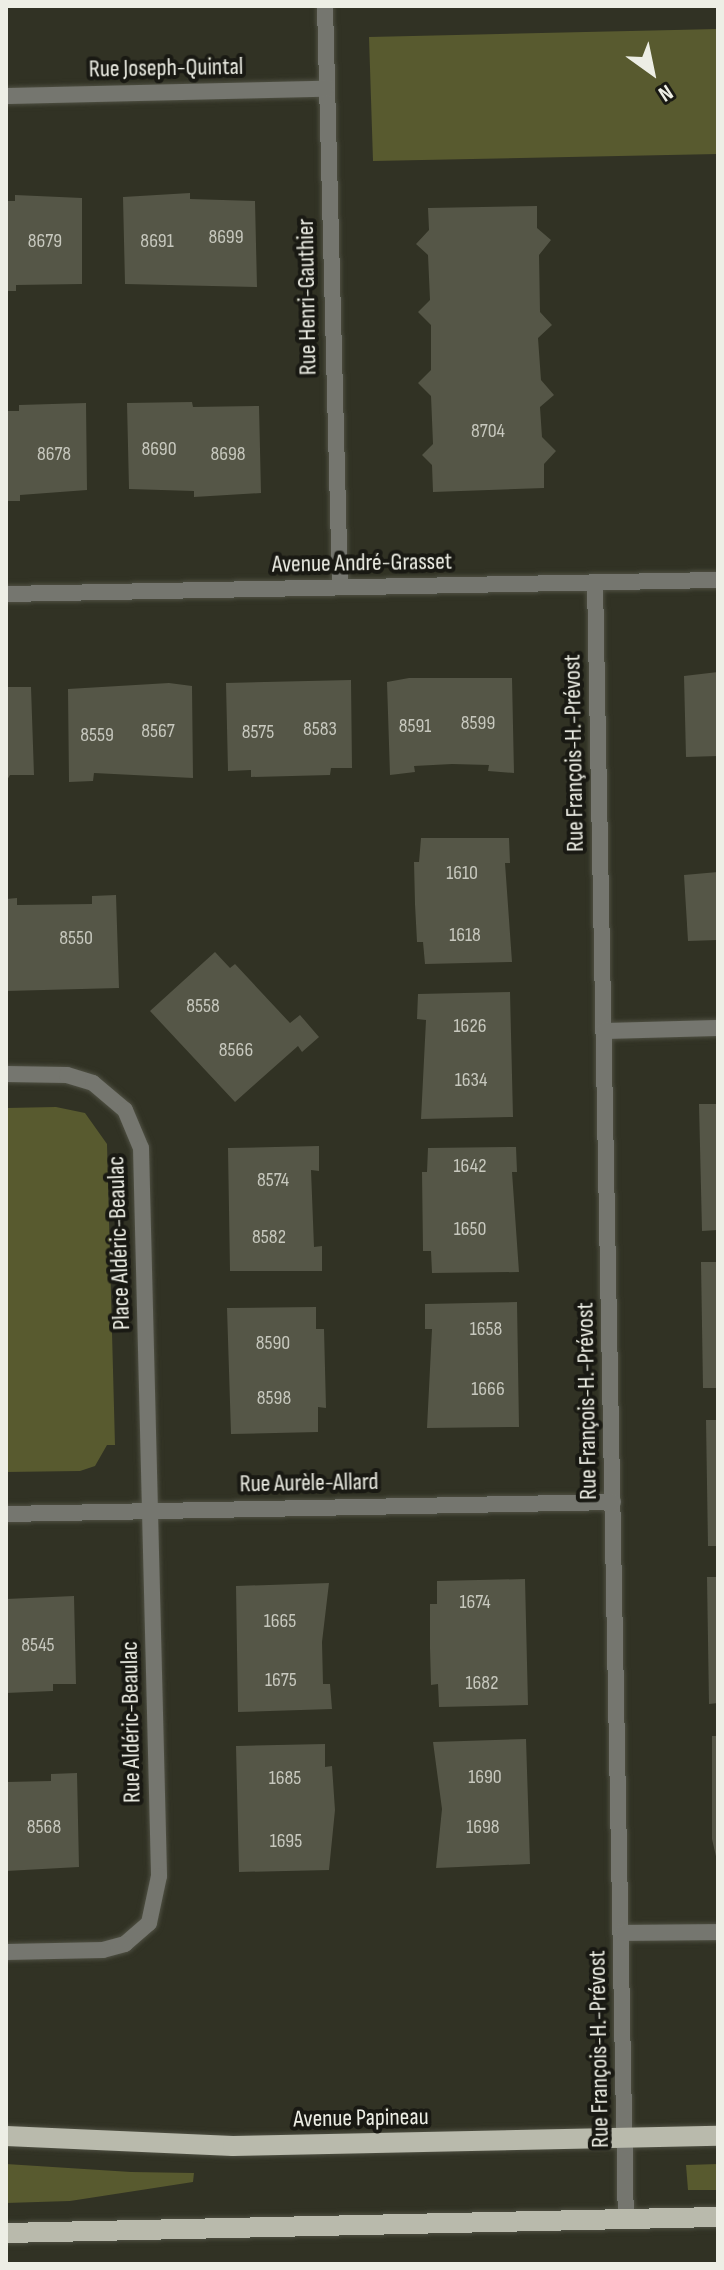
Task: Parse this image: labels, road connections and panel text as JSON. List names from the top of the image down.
{
  "streets": {
    "main road": ["Avenue Papineau"],
    "street": [
      "Rue Joseph-Quintal",
      "Rue Henri-Gauthier",
      "Avenue André-Grasset",
      "Rue François-H.-Prévost",
      "Place Aldéric-Beaulac",
      "Rue Aurèle-Allard",
      "Rue Aldéric-Beaulac"
    ]
  },
  "crossings": [
    ["Rue Joseph-Quintal", "Rue Henri-Gauthier"],
    ["Rue Henri-Gauthier", "Avenue André-Grasset"],
    ["Avenue André-Grasset", "Rue François-H.-Prévost"],
    ["Rue François-H.-Prévost", "Rue Aurèle-Allard"],
    ["Rue François-H.-Prévost", "Avenue Papineau"],
    ["Place Aldéric-Beaulac", "Rue Aurèle-Allard"],
    ["Place Aldéric-Beaulac", "Rue Aldéric-Beaulac"],
    ["Rue Aurèle-Allard", "Rue Aldéric-Beaulac"]
  ],
  "house_numbers": [
    "8699",
    "8679",
    "8691",
    "8704",
    "8690",
    "8678",
    "8698",
    "8599",
    "8591",
    "8583",
    "8567",
    "8575",
    "8559",
    "1610",
    "1618",
    "8550",
    "8558",
    "1626",
    "8566",
    "1634",
    "1642",
    "8574",
    "1650",
    "8582",
    "1658",
    "8590",
    "1666",
    "8598",
    "1674",
    "1665",
    "8545",
    "1675",
    "1682",
    "1690",
    "1685",
    "8568",
    "1698",
    "1695"
  ],
  "north": "bottom right"
}
